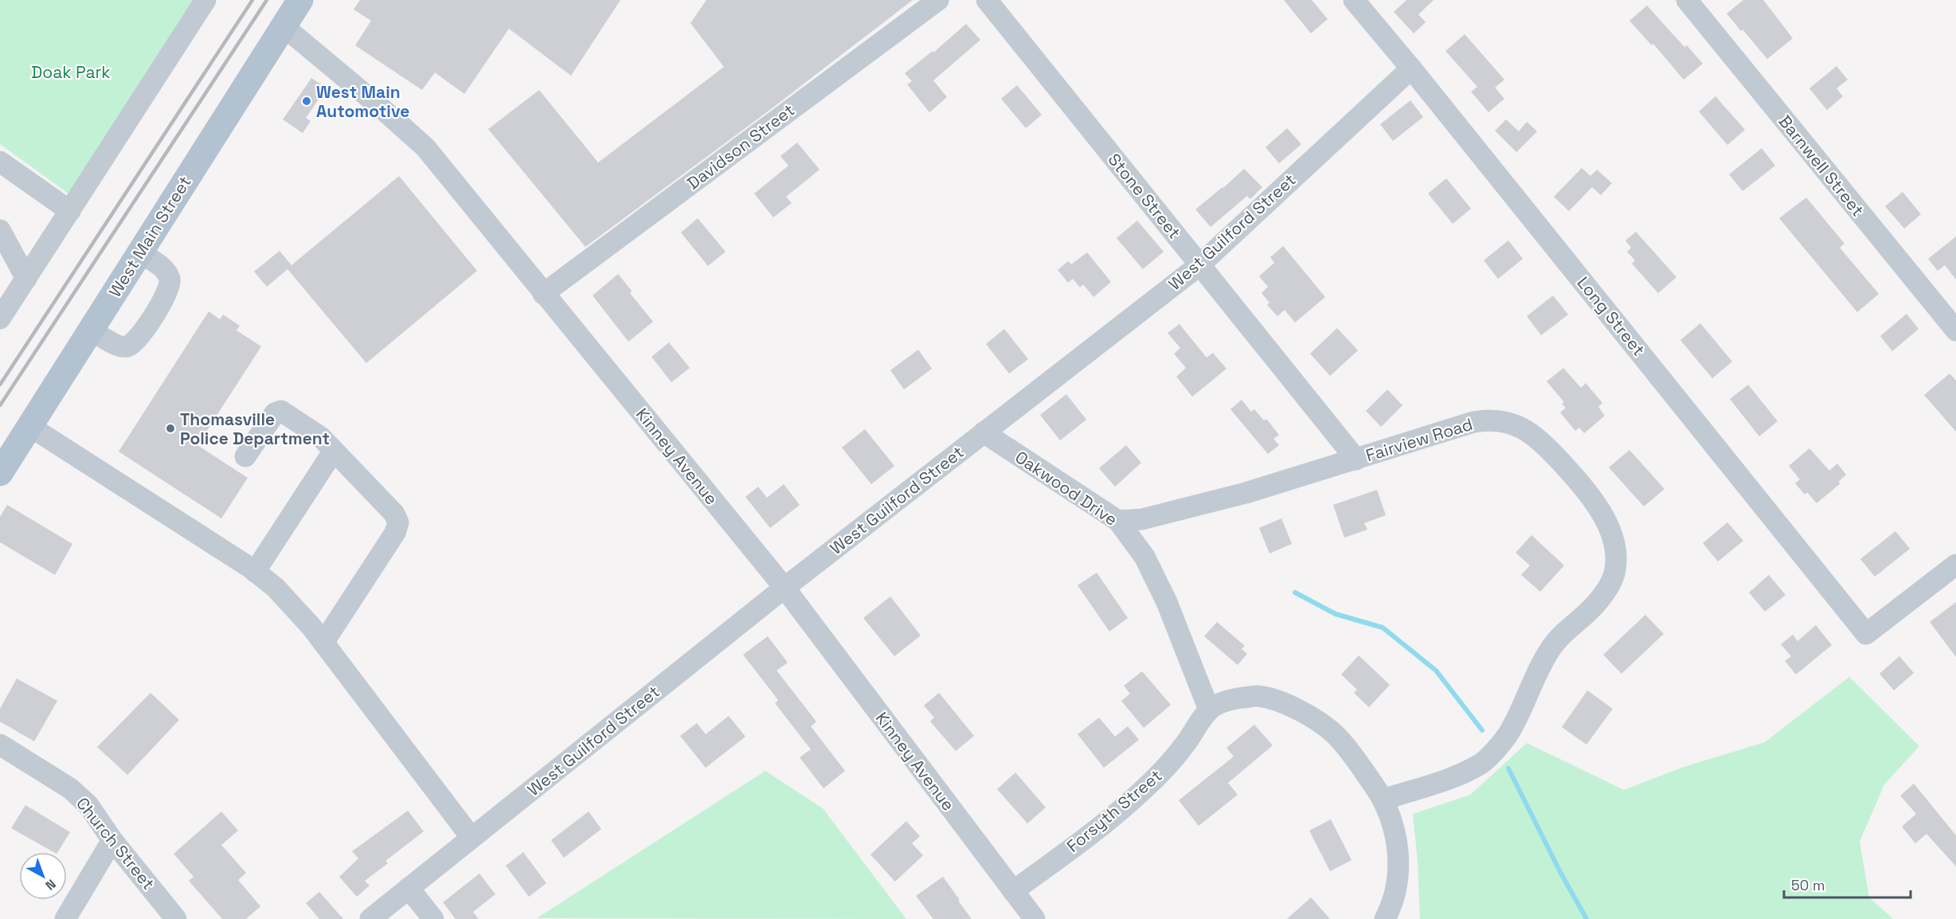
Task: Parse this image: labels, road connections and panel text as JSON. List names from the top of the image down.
{
  "streets": {
    "main road": ["West Main Street"],
    "street": [
      "Davidson Street",
      "Barnwell Street",
      "Stone Street",
      "West Guilford Street",
      "Long Street",
      "Fairview Road",
      "Kinney Avenue",
      "Oakwood Drive",
      "Forsyth Street",
      "Church Street"
    ]
  },
  "crossings": [
    ["Davidson Street", "Kinney Avenue"],
    ["Stone Street", "West Guilford Street"],
    ["Stone Street", "Fairview Road"],
    ["West Guilford Street", "Long Street"],
    ["West Guilford Street", "Kinney Avenue"],
    ["West Guilford Street", "Oakwood Drive"],
    ["West Main Street", "Kinney Avenue"],
    ["Fairview Road", "Oakwood Drive"],
    ["Fairview Road", "Forsyth Street"],
    ["Kinney Avenue", "Forsyth Street"],
    ["Oakwood Drive", "Forsyth Street"]
  ],
  "parks": ["Doak Park"],
  "places": ["West Main Automotive", "Thomasville Police Department"],
  "scale_bar": "50 m",
  "north": "bottom right"
}
